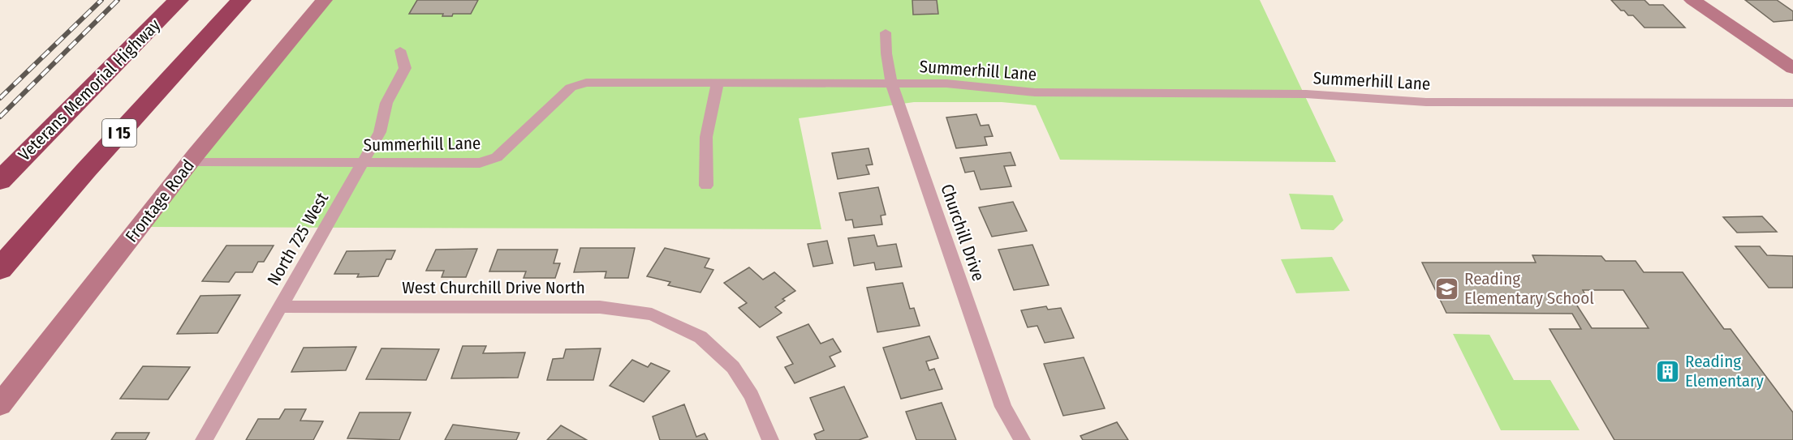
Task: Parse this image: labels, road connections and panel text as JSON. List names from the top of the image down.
{
  "streets": {
    "highway": ["Veterans Memorial Highway", "I 15"],
    "street": [
      "Summerhill Lane",
      "Frontage Road",
      "Churchill Drive",
      "North 725 West",
      "West Churchill Drive North"
    ]
  },
  "crossings": [
    ["Summerhill Lane", "Frontage Road"],
    ["Summerhill Lane", "Churchill Drive"],
    ["Summerhill Lane", "North 725 West"],
    ["North 725 West", "West Churchill Drive North"]
  ],
  "places": {
    "school or university": ["Reading Elementary School"],
    "building": ["Reading Elementary"]
  }
}
